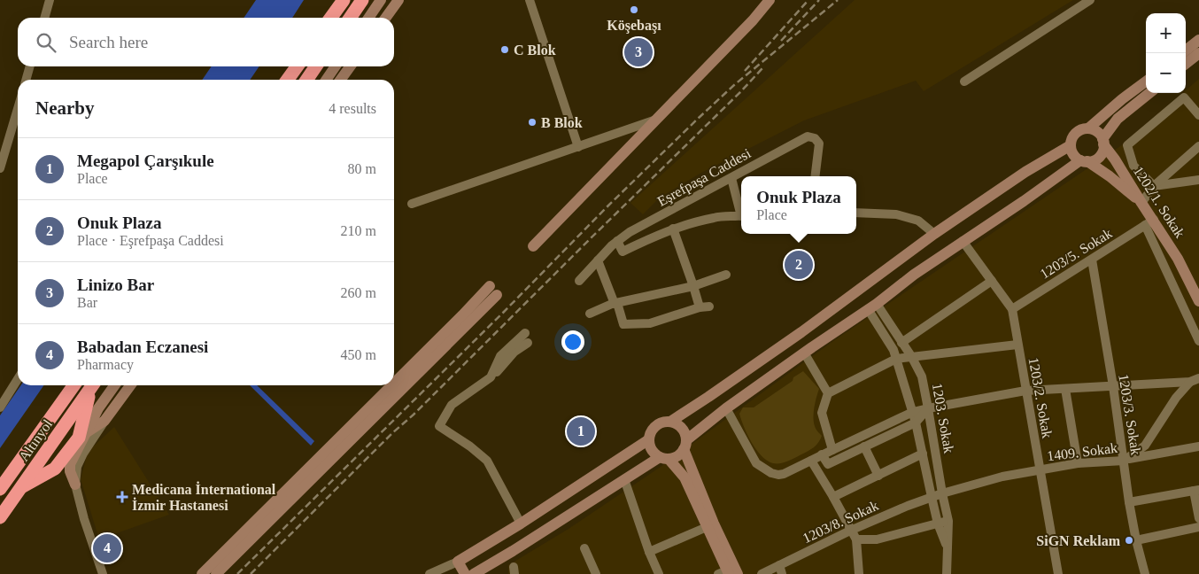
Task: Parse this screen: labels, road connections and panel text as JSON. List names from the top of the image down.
{
  "streets": {
    "highway": ["Altınyol"],
    "street": [
      "Eşrefpaşa Caddesi",
      "1202/1. Sokak",
      "1203/5. Sokak",
      "1203/2. Sokak",
      "1203/3. Sokak",
      "1203. Sokak",
      "1409. Sokak",
      "1203/8. Sokak"
    ]
  },
  "crossings": [
    ["1202/1. Sokak", "1203/5. Sokak"],
    ["1203/5. Sokak", "1203/2. Sokak"],
    ["1203/5. Sokak", "1203/3. Sokak"],
    ["1203/2. Sokak", "1409. Sokak"],
    ["1203/3. Sokak", "1409. Sokak"],
    ["1203. Sokak", "1409. Sokak"],
    ["1203. Sokak", "1203/8. Sokak"],
    ["1409. Sokak", "1203/8. Sokak"]
  ],
  "places": {
    "other": [
      "Köşebaşı",
      "C Blok",
      "B Blok",
      "SiGN Reklam"
    ],
    "health": ["Medicana İnternational İzmir Hastanesi"]
  },
  "page": {
    "map_buttons": ["+", "−"],
    "search": "Search here",
    "pins": [
      "3",
      "2",
      "1",
      "4"
    ],
    "heading": ["Nearby", "4 results"],
    "list": [
      {
        "mark": "1",
        "name": "Megapol Çarşıkule",
        "note": "Place",
        "value": "80 m"
      },
      {
        "mark": "2",
        "name": "Onuk Plaza",
        "note": "Place · Eşrefpaşa Caddesi",
        "value": "210 m"
      },
      {
        "mark": "3",
        "name": "Linizo Bar",
        "note": "Bar",
        "value": "260 m"
      },
      {
        "mark": "4",
        "name": "Babadan Eczanesi",
        "note": "Pharmacy",
        "value": "450 m"
      }
    ],
    "popup": ["Onuk Plaza", "Place"]
  }
}
